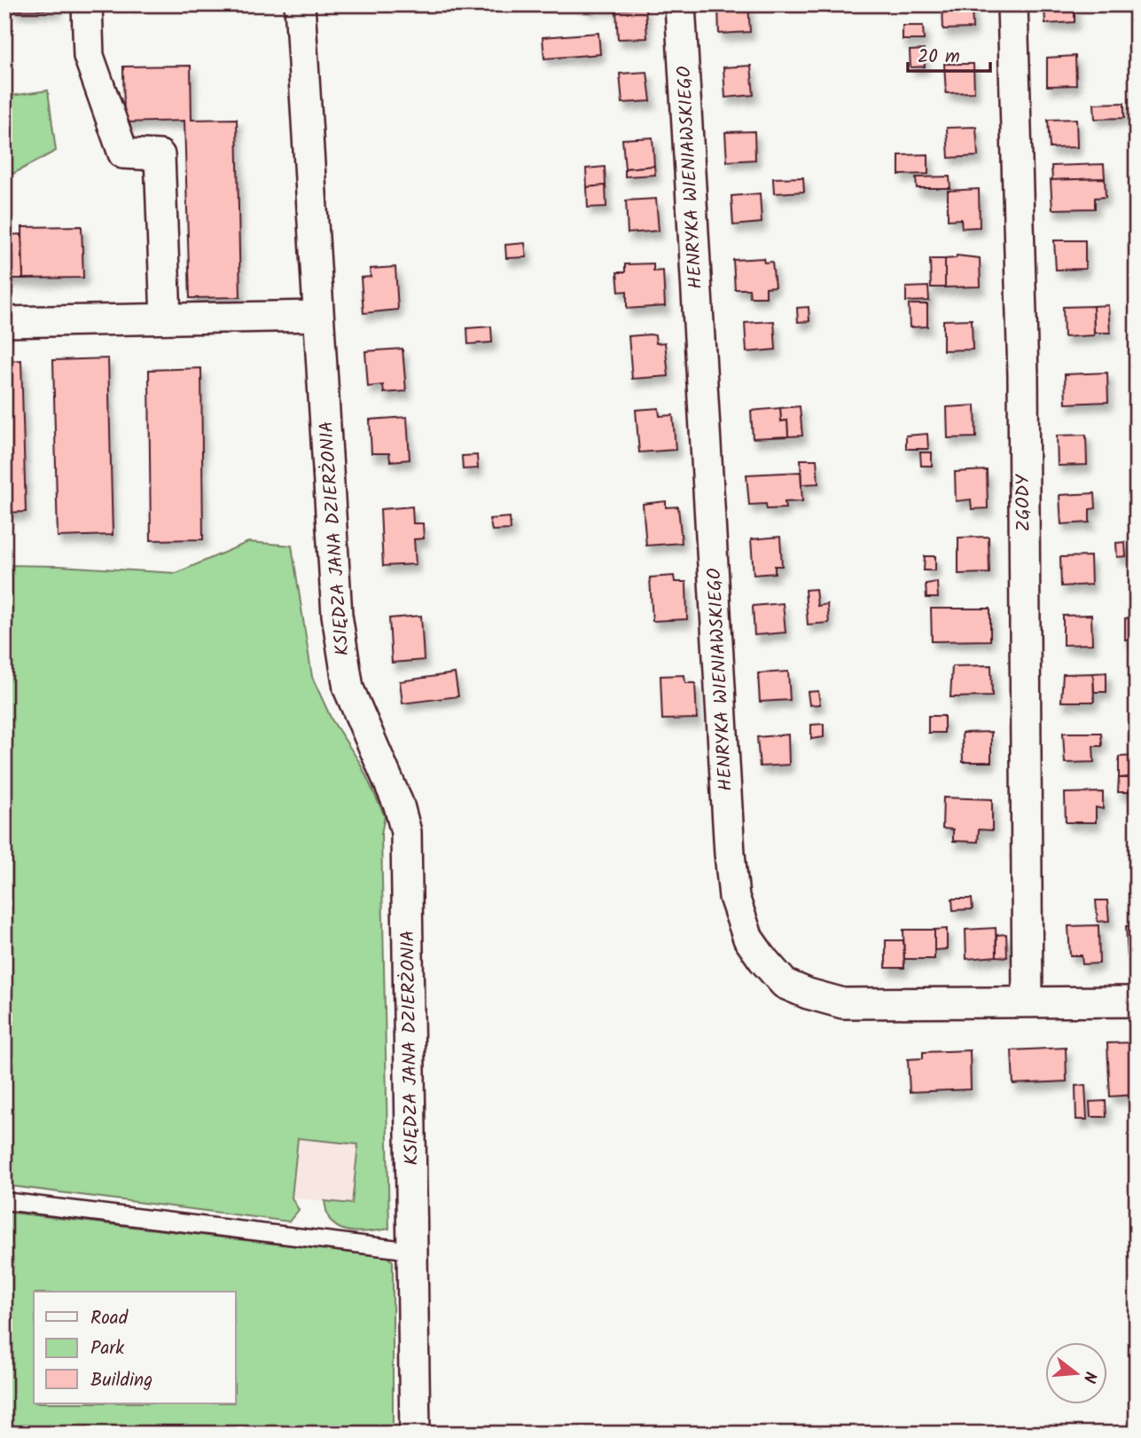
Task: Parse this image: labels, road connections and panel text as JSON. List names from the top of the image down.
{
  "streets": {
    "street": ["HENRYKA WIENIAWSKIEGO", "ZGODY", "KSIĘDZA JANA DZIERŻONIA"]
  },
  "crossings": [
    ["HENRYKA WIENIAWSKIEGO", "ZGODY"]
  ],
  "legend": ["Road", "Park", "Building"],
  "scale_bar": "20 m",
  "north": "right"
}
